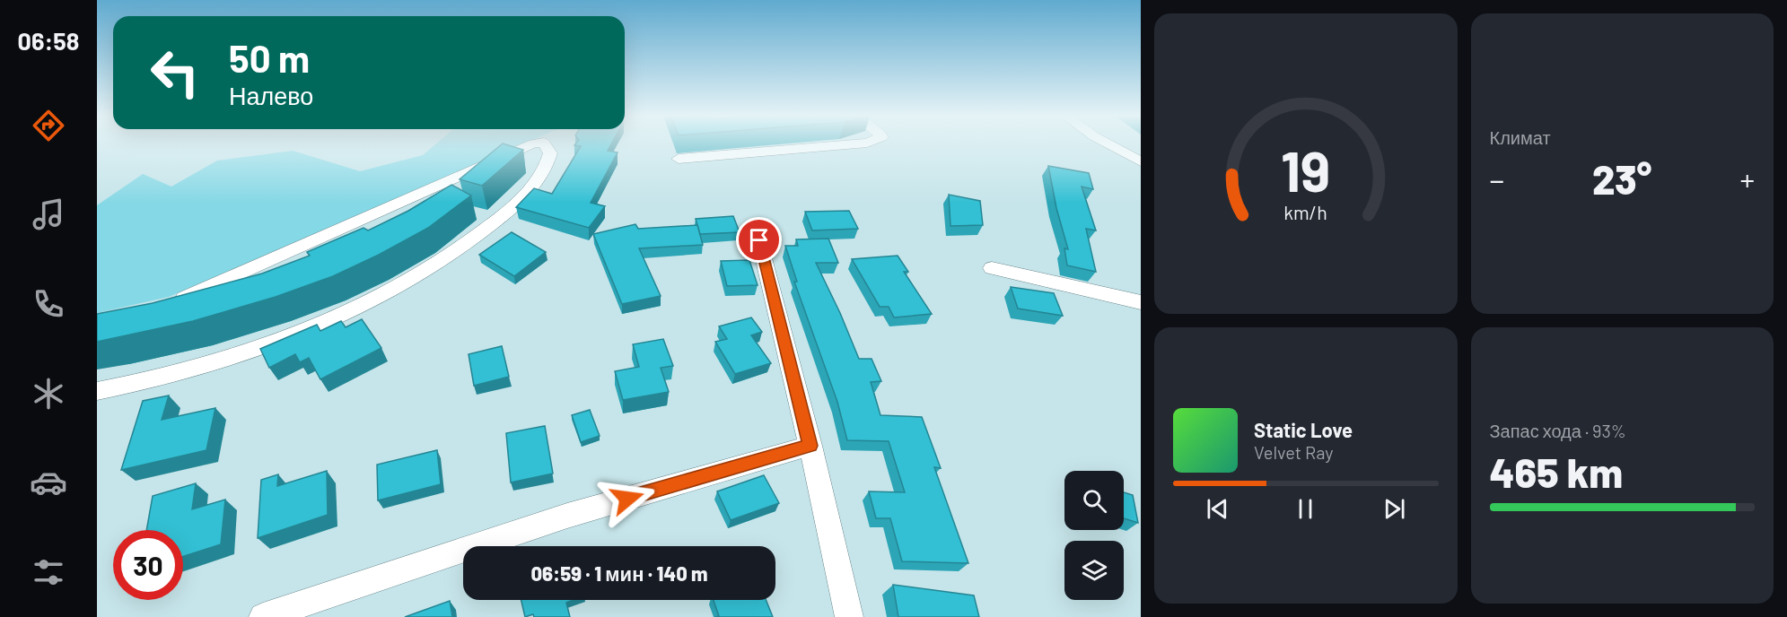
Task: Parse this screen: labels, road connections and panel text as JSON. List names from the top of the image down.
{
  "page": {
    "tabs": "06:58",
    "tile": [
      "Климат",
      ["Запас хода · 93%", "465 km"]
    ],
    "turn": ["50 m", "Налево"],
    "heat": ["−", "23°", "+"],
    "song": ["Static Love", "Velvet Ray"],
    "limit": "30",
    "trip": "06:59 · 1 мин · 140 m",
    "gauge": ["19", "km/h"]
  }
}
